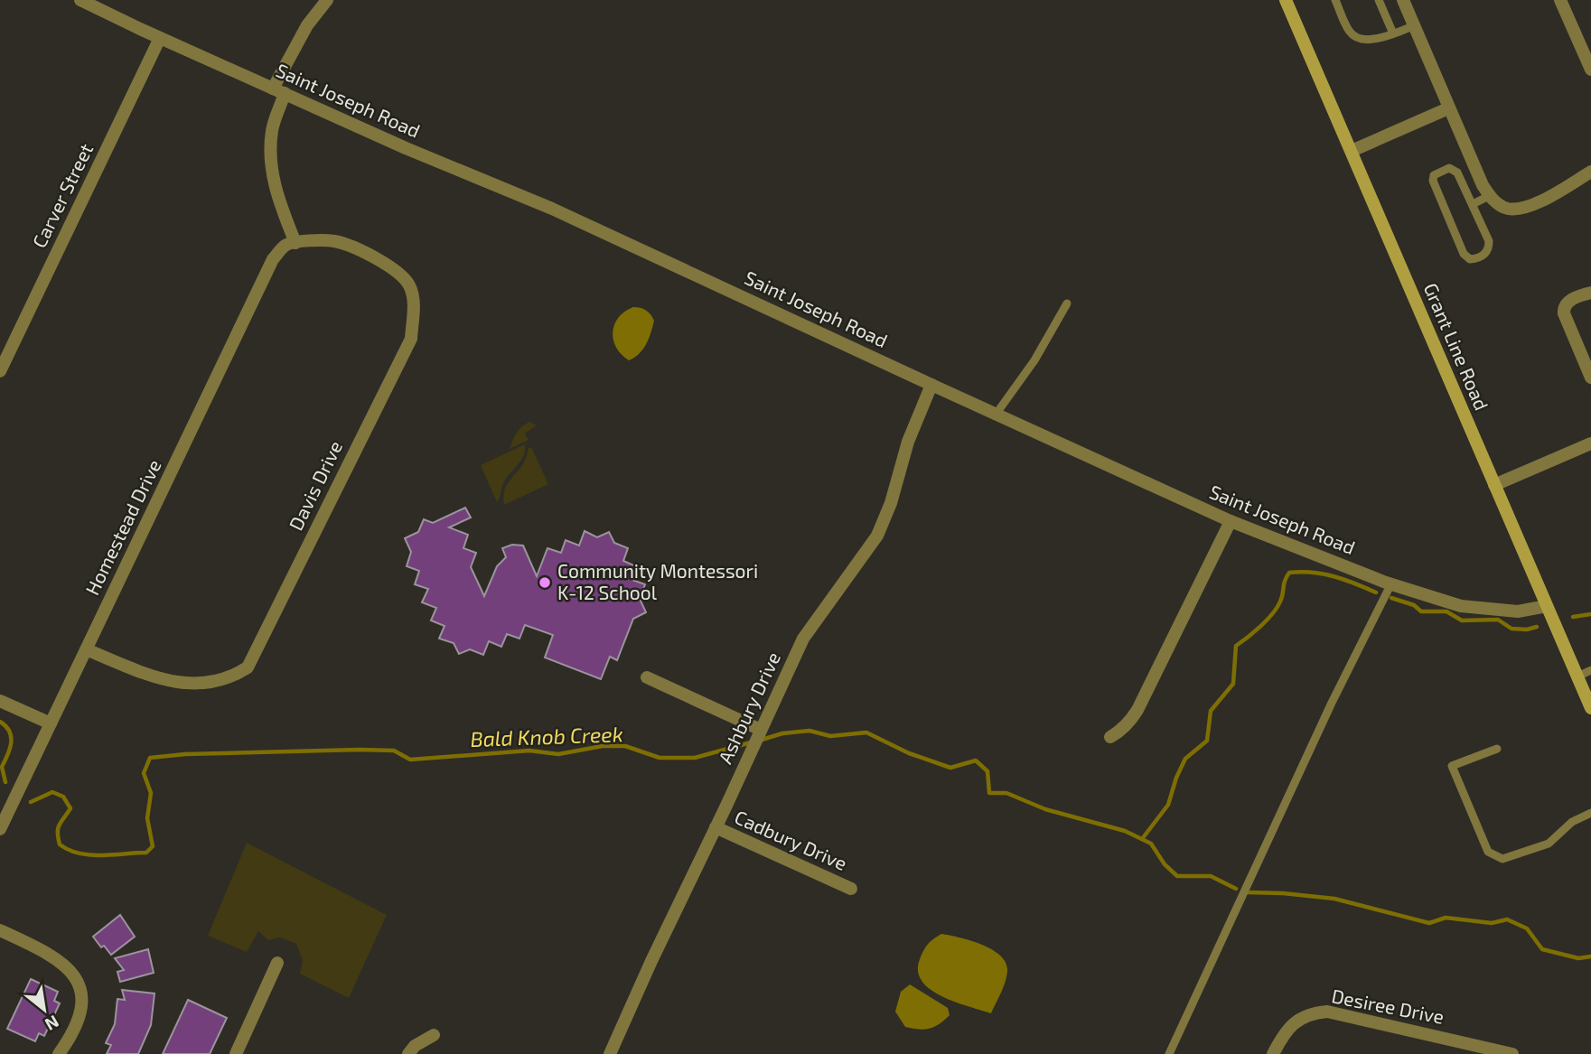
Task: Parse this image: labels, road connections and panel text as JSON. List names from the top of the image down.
{
  "streets": {
    "main road": ["Grant Line Road"],
    "street": [
      "Saint Joseph Road",
      "Carver Street",
      "Davis Drive",
      "Homestead Drive",
      "Ashbury Drive",
      "Cadbury Drive",
      "Desiree Drive"
    ]
  },
  "crossings": [
    ["Saint Joseph Road", "Carver Street"],
    ["Saint Joseph Road", "Grant Line Road"],
    ["Saint Joseph Road", "Ashbury Drive"],
    ["Davis Drive", "Homestead Drive"],
    ["Ashbury Drive", "Cadbury Drive"]
  ],
  "water": ["Bald Knob Creek"],
  "places": ["Community Montessori K-12 School"],
  "north": "bottom right"
}
